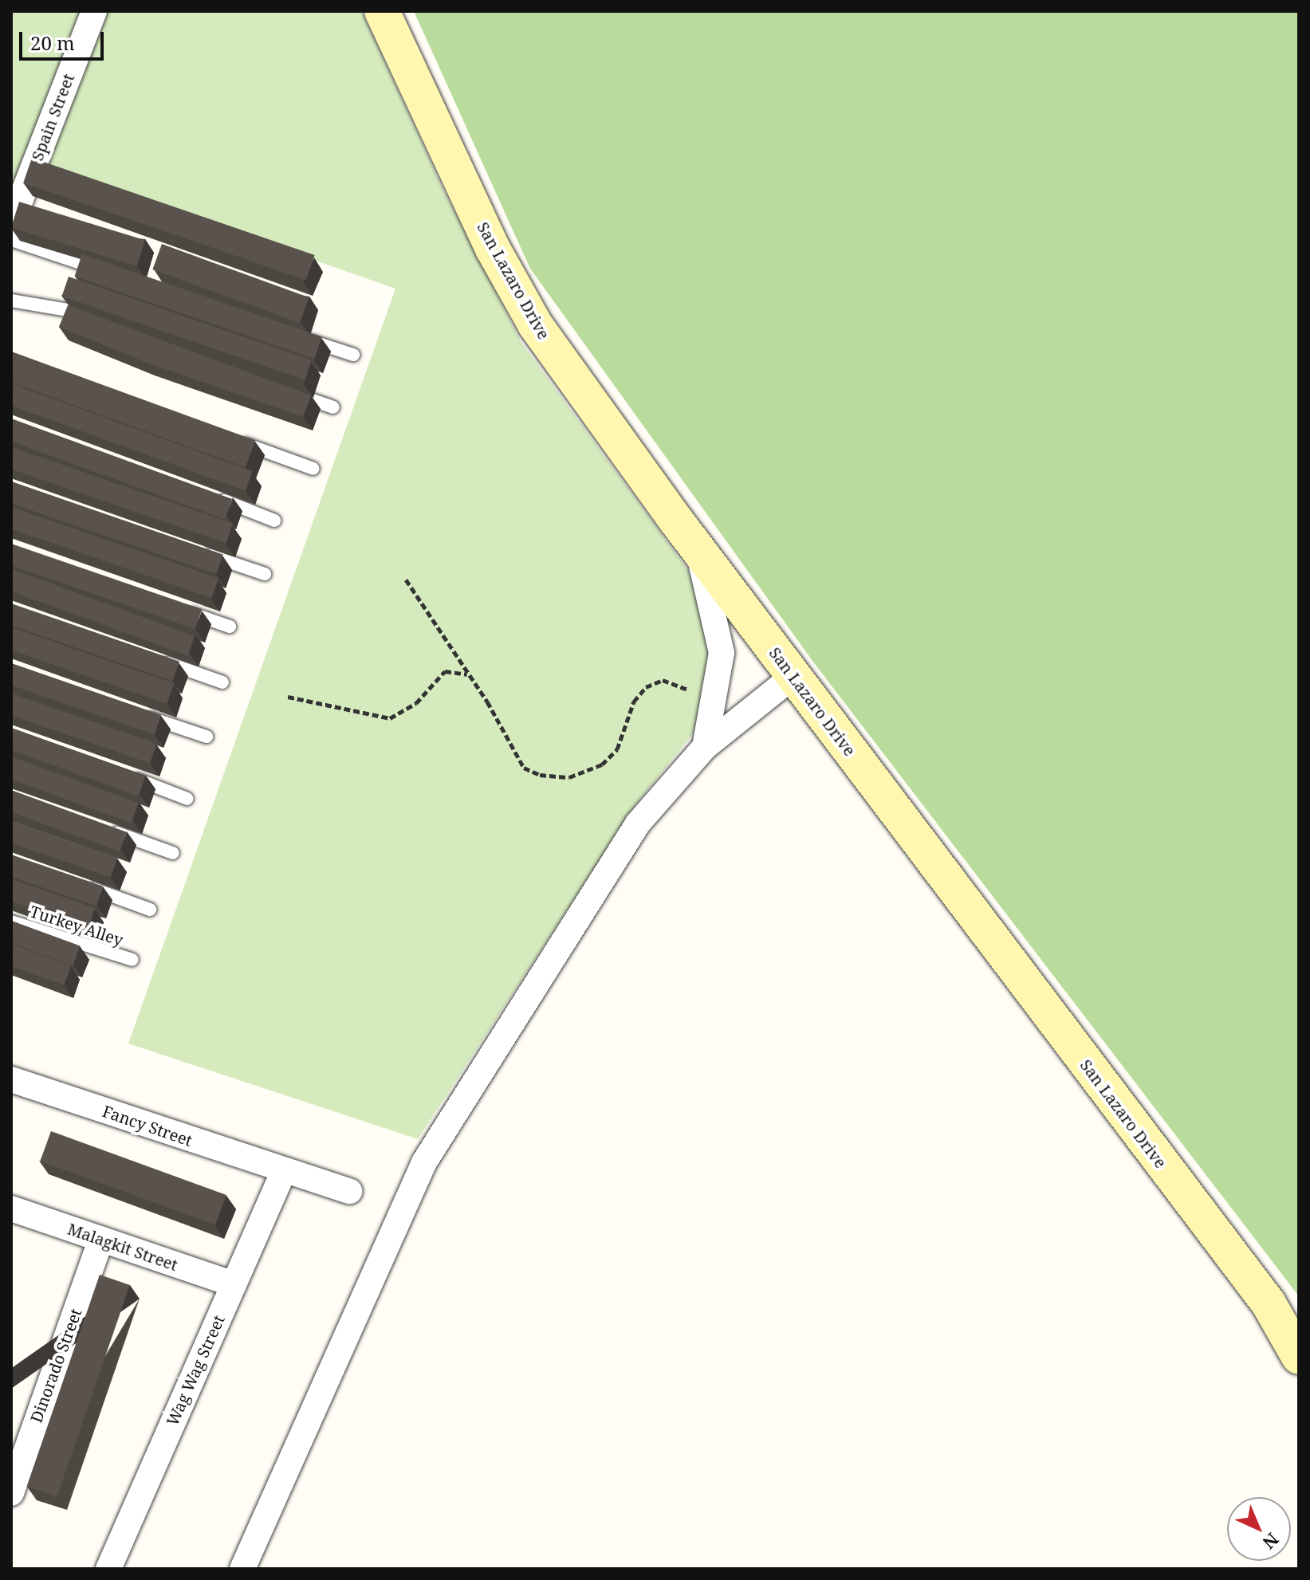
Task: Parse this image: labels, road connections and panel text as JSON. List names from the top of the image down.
{
  "streets": {
    "street": [
      "Spain Street",
      "San Lazaro Drive",
      "Fancy Street",
      "Malagkit Street",
      "Dinorado Street",
      "Wag Wag Street"
    ],
    "lane": ["Turkey Alley"]
  },
  "crossings": [
    ["Fancy Street", "Wag Wag Street"],
    ["Malagkit Street", "Dinorado Street"],
    ["Malagkit Street", "Wag Wag Street"]
  ],
  "scale_bar": "20 m",
  "north": "bottom right"
}
